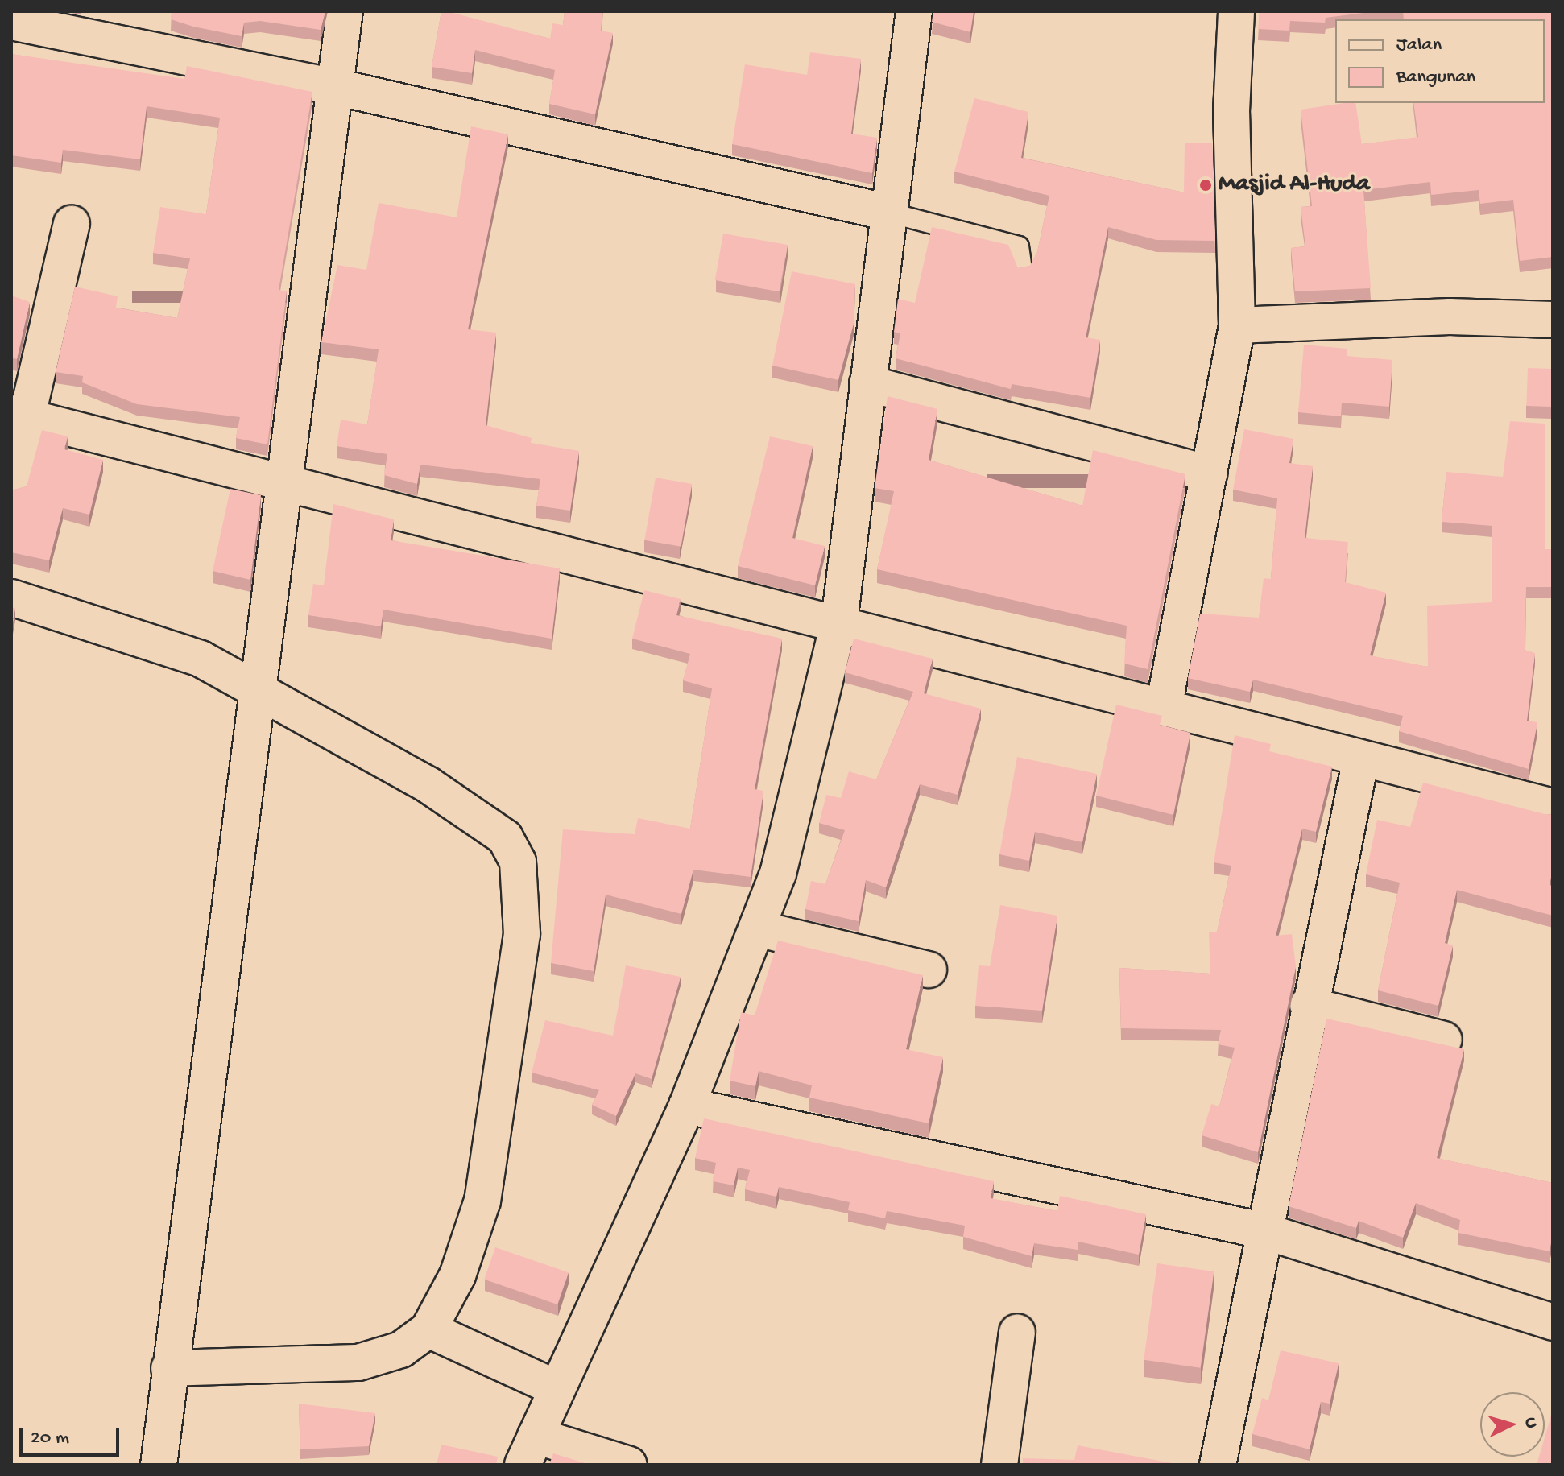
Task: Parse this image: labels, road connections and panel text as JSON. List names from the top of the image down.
{
  "places": ["Masjid Al-Huda"],
  "legend": ["Jalan", "Bangunan"],
  "scale_bar": "20 m",
  "north": "right"
}
